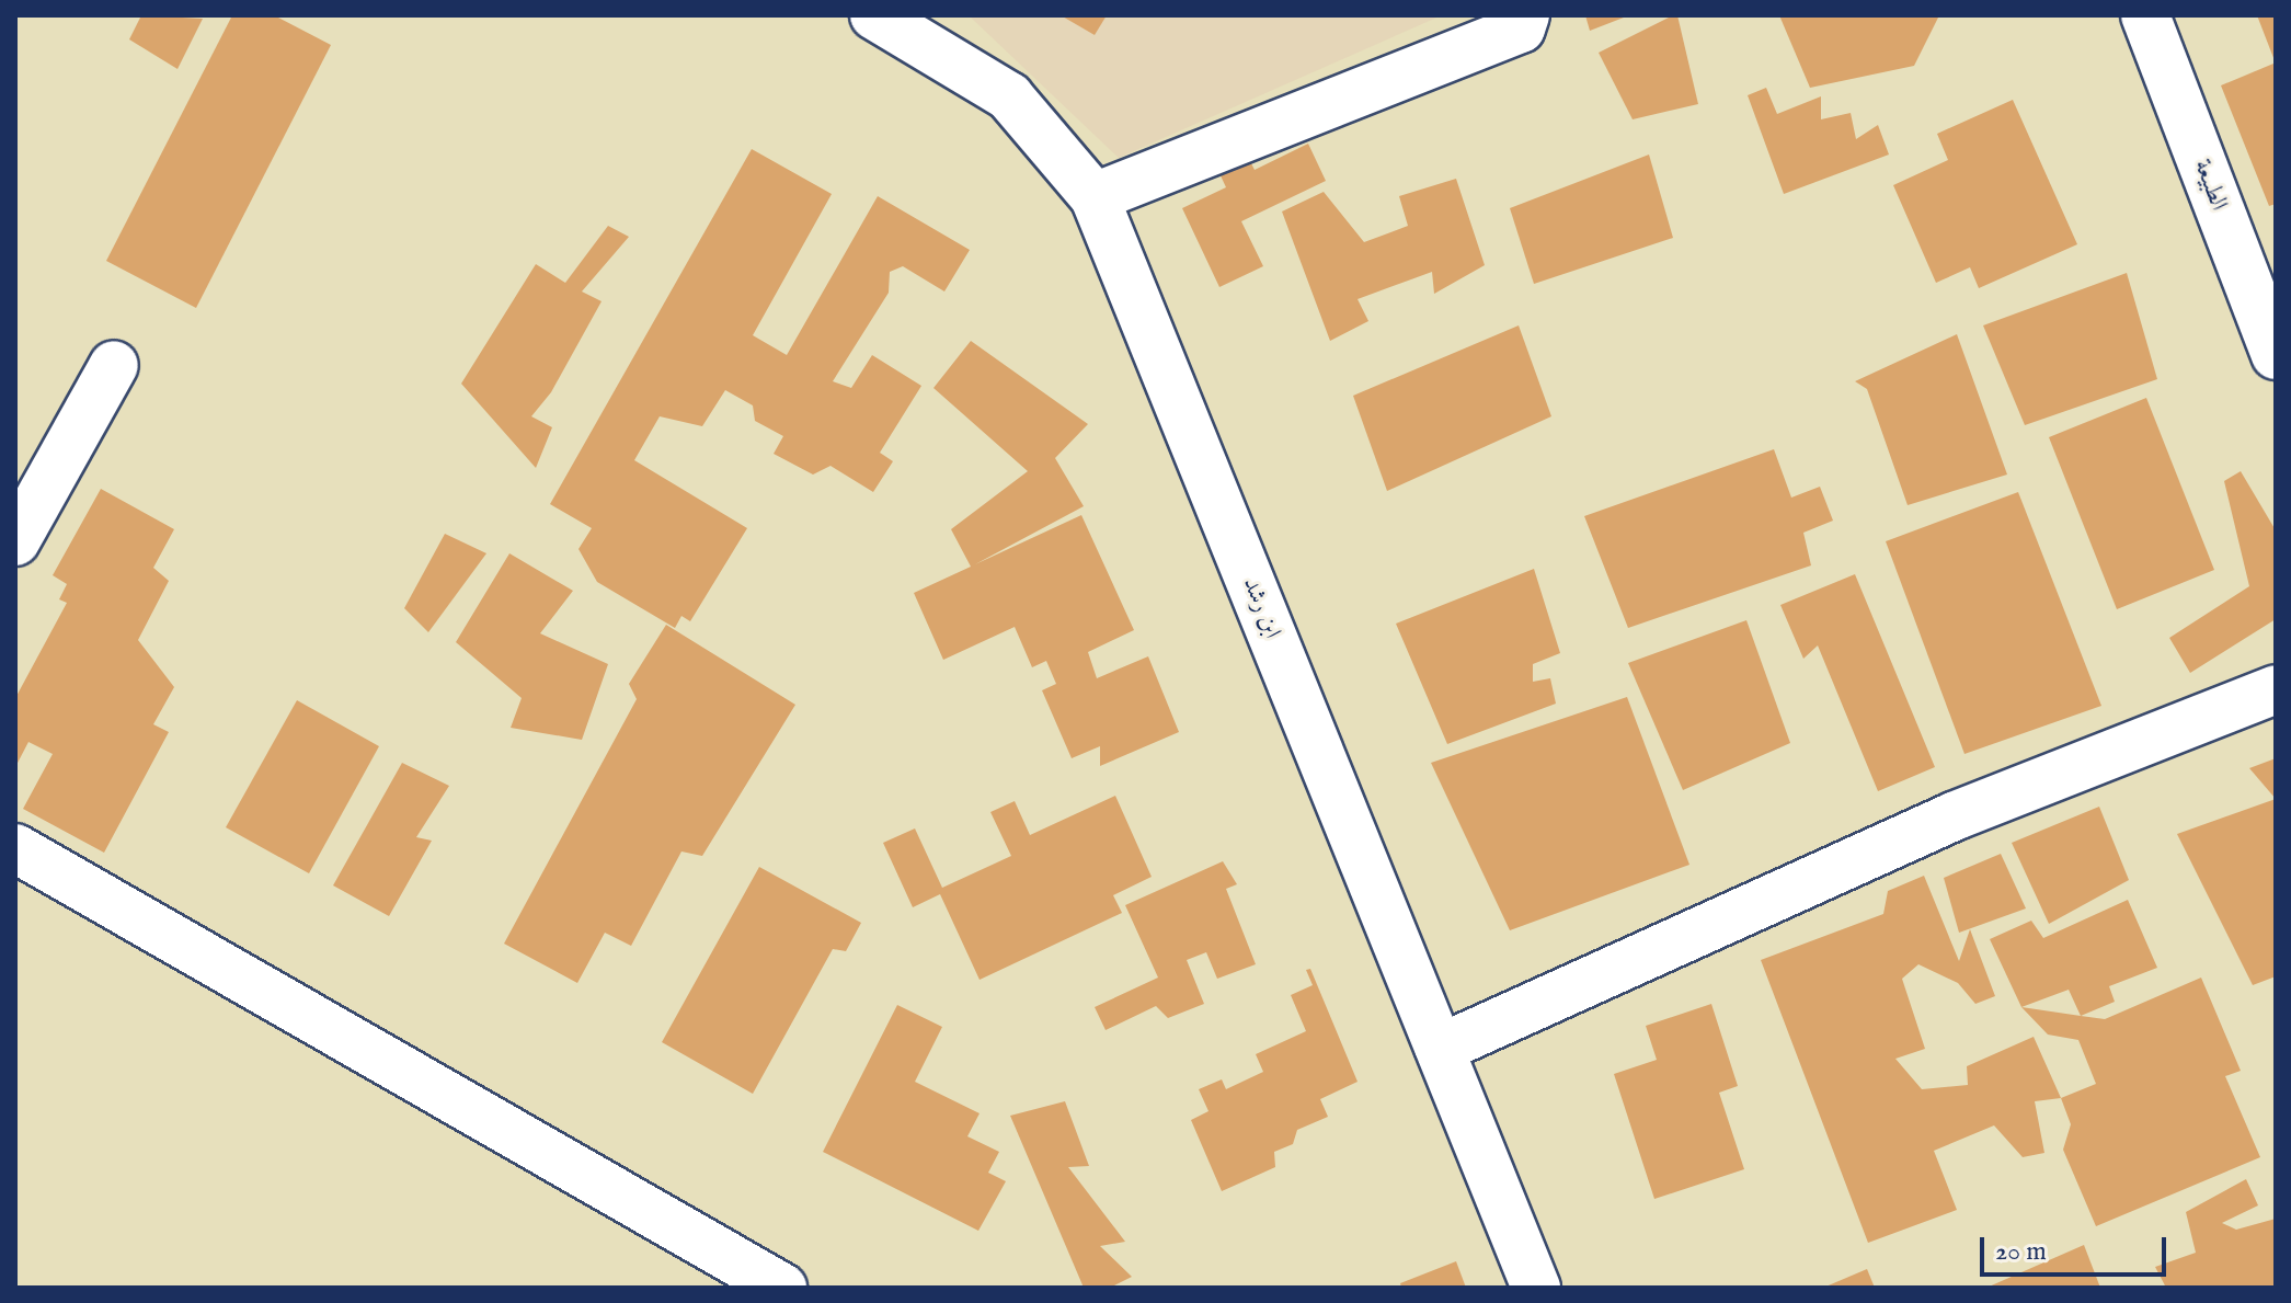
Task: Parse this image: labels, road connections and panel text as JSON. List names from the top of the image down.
{
  "streets": {
    "street": ["الطبيعة", "ابن رشد"]
  },
  "scale_bar": "20 m"
}
